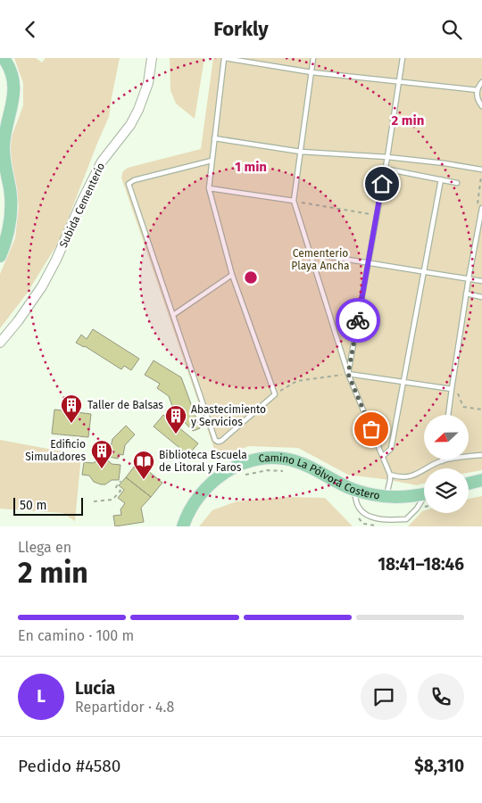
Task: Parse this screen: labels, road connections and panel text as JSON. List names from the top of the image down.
{
  "streets": {
    "main road": ["Camino La Pólvora Costero"],
    "street": ["Subida Cementerio"]
  },
  "parks": ["Cementerio Playa Ancha"],
  "places": {
    "building": ["Taller de Balsas", "Abastecimiento y Servicios", "Edificio Simuladores"],
    "library": ["Biblioteca Escuela de Litoral y Faros"]
  },
  "scale_bar": "50 m",
  "north": "left",
  "page": {
    "header": "Forkly",
    "scale": "50 m",
    "heading": ["2 min", "Llega en", "18:41–18:46"],
    "panel": [
      "Lucía",
      "Repartidor · 4.8",
      "Pedido #4580",
      "$8,310"
    ],
    "bar": "En camino · 100 m",
    "round": "L"
  },
  "rings": ["2 min", "1 min"]
}
